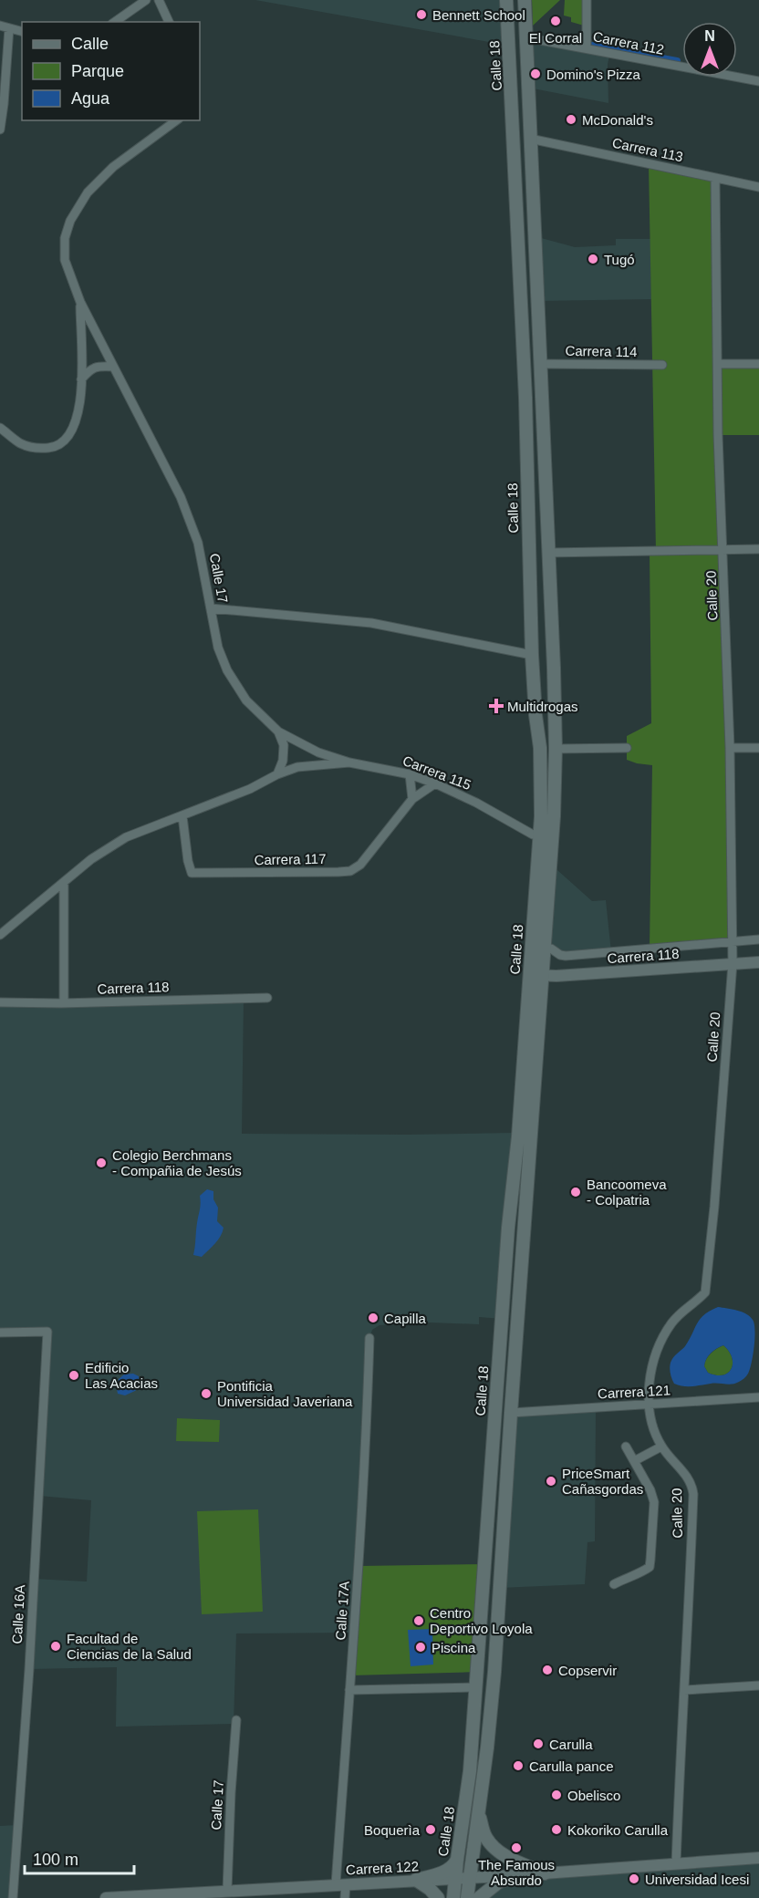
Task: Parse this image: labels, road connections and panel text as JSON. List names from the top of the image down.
{
  "streets": {
    "main road": ["Calle 18"],
    "street": [
      "Carrera 112",
      "Carrera 113",
      "Carrera 114",
      "Calle 17",
      "Calle 20",
      "Carrera 115",
      "Carrera 117",
      "Carrera 118",
      "Carrera 121",
      "Calle 17A",
      "Calle 16A",
      "Carrera 122"
    ]
  },
  "crossings": [
    ["Carrera 112", "Calle 18"],
    ["Calle 18", "Carrera 113"],
    ["Calle 18", "Carrera 114"],
    ["Calle 18", "Carrera 115"],
    ["Calle 18", "Carrera 118"],
    ["Calle 18", "Carrera 121"],
    ["Calle 18", "Carrera 122"],
    ["Carrera 113", "Calle 20"],
    ["Calle 17", "Carrera 115"],
    ["Calle 17", "Carrera 122"],
    ["Calle 20", "Carrera 118"],
    ["Calle 20", "Carrera 121"],
    ["Calle 20", "Carrera 122"],
    ["Carrera 115", "Carrera 117"],
    ["Calle 17A", "Carrera 122"]
  ],
  "places": {
    "other": [
      "Bennett School",
      "El Corral",
      "Domino's Pizza",
      "McDonald's",
      "Tugó",
      "Colegio Berchmans - Compañia de Jesús",
      "Bancoomeva - Colpatria",
      "Capilla",
      "Edificio Las Acacias",
      "Pontificia Universidad Javeriana",
      "PriceSmart Cañasgordas",
      "Centro Deportivo Loyola",
      "Facultad de Ciencias de la Salud",
      "Piscina",
      "Copservir",
      "Carulla",
      "Carulla pance",
      "Obelisco",
      "Boquerìa",
      "Kokoriko Carulla",
      "The Famous Absurdo",
      "Universidad Icesi"
    ],
    "health": ["Multidrogas"]
  },
  "legend": ["Calle", "Parque", "Agua"],
  "scale_bar": "100 m",
  "north": "top"
}
